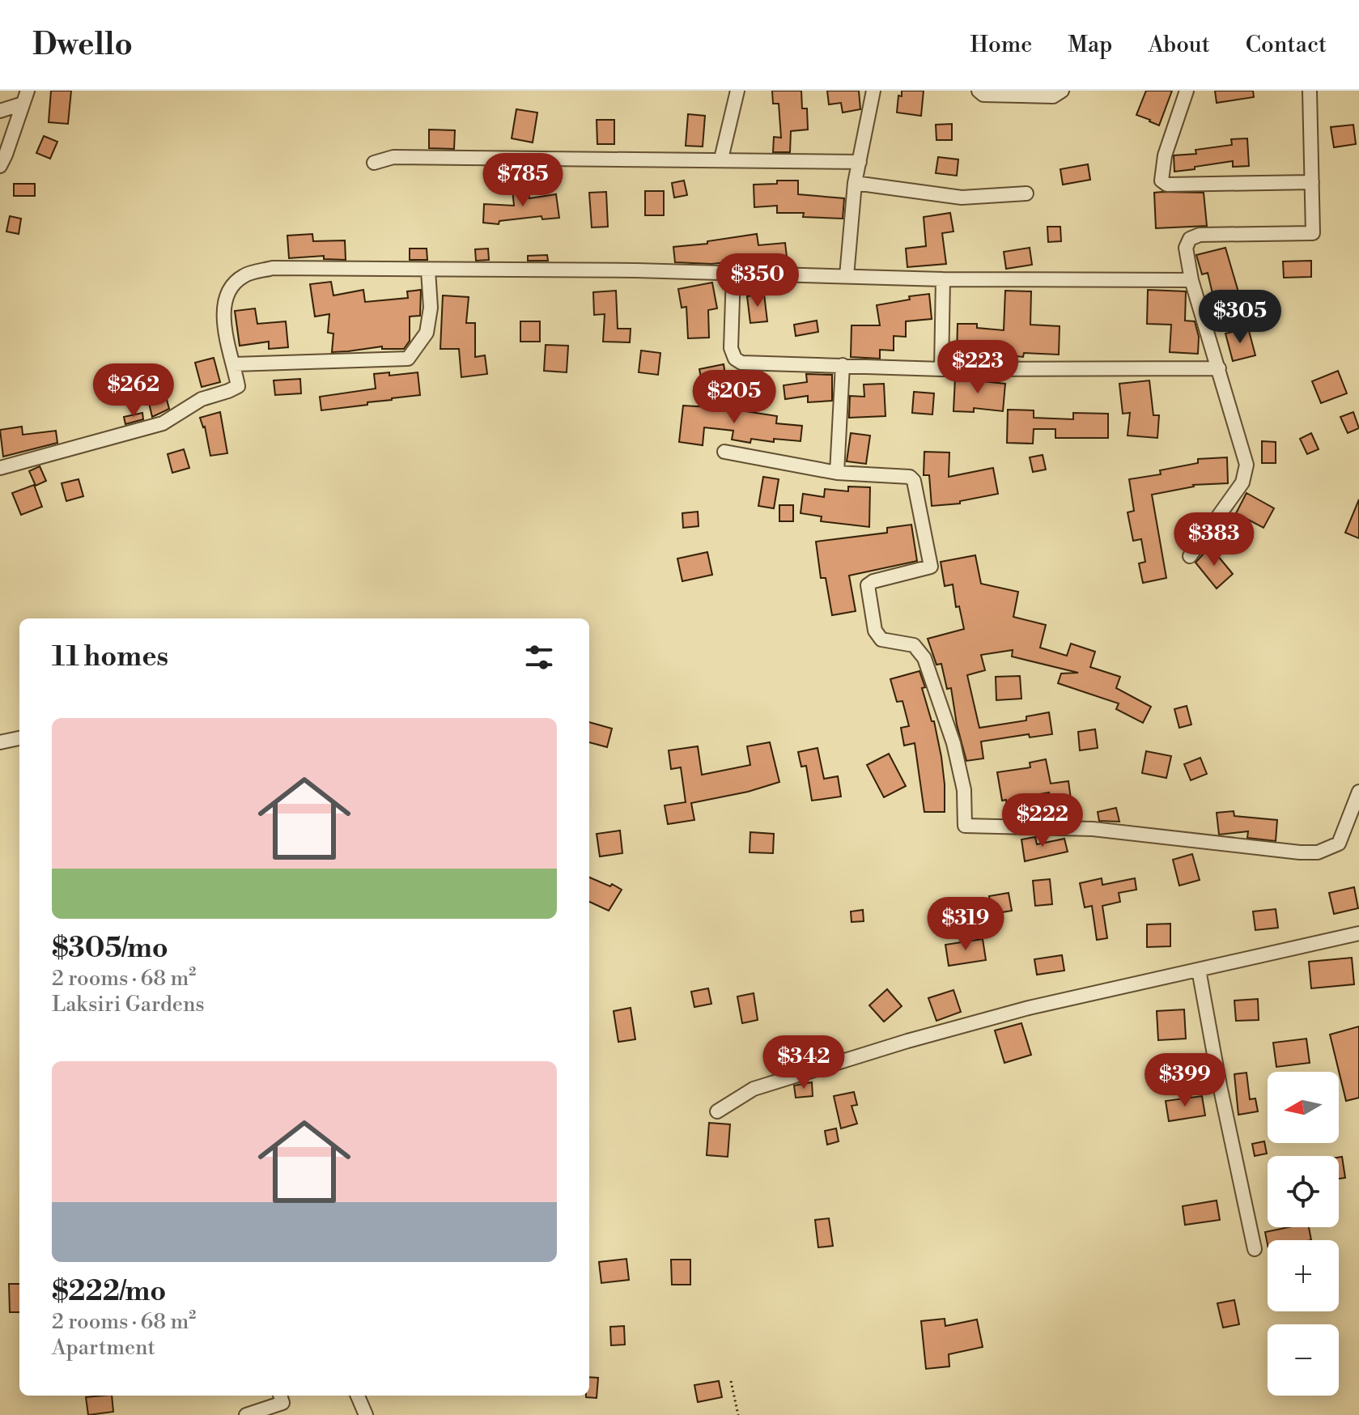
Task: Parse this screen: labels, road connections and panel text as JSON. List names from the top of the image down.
{
  "north": "left",
  "page": {
    "header": "Dwello",
    "nav": [
      "Home",
      "Map",
      "About",
      "Contact"
    ],
    "price": [
      "$785",
      "$350",
      "$305",
      "$223",
      "$262",
      "$205",
      "$383",
      "$222",
      "$319",
      "$342",
      "$399"
    ],
    "heading": "11 homes",
    "list": [
      {
        "name": "$305/mo",
        "note": "2 rooms · 68 m² · Laksiri Gardens"
      },
      {
        "name": "$222/mo",
        "note": "2 rooms · 68 m² · Apartment"
      }
    ],
    "map_buttons": ["+", "−"]
  }
}
